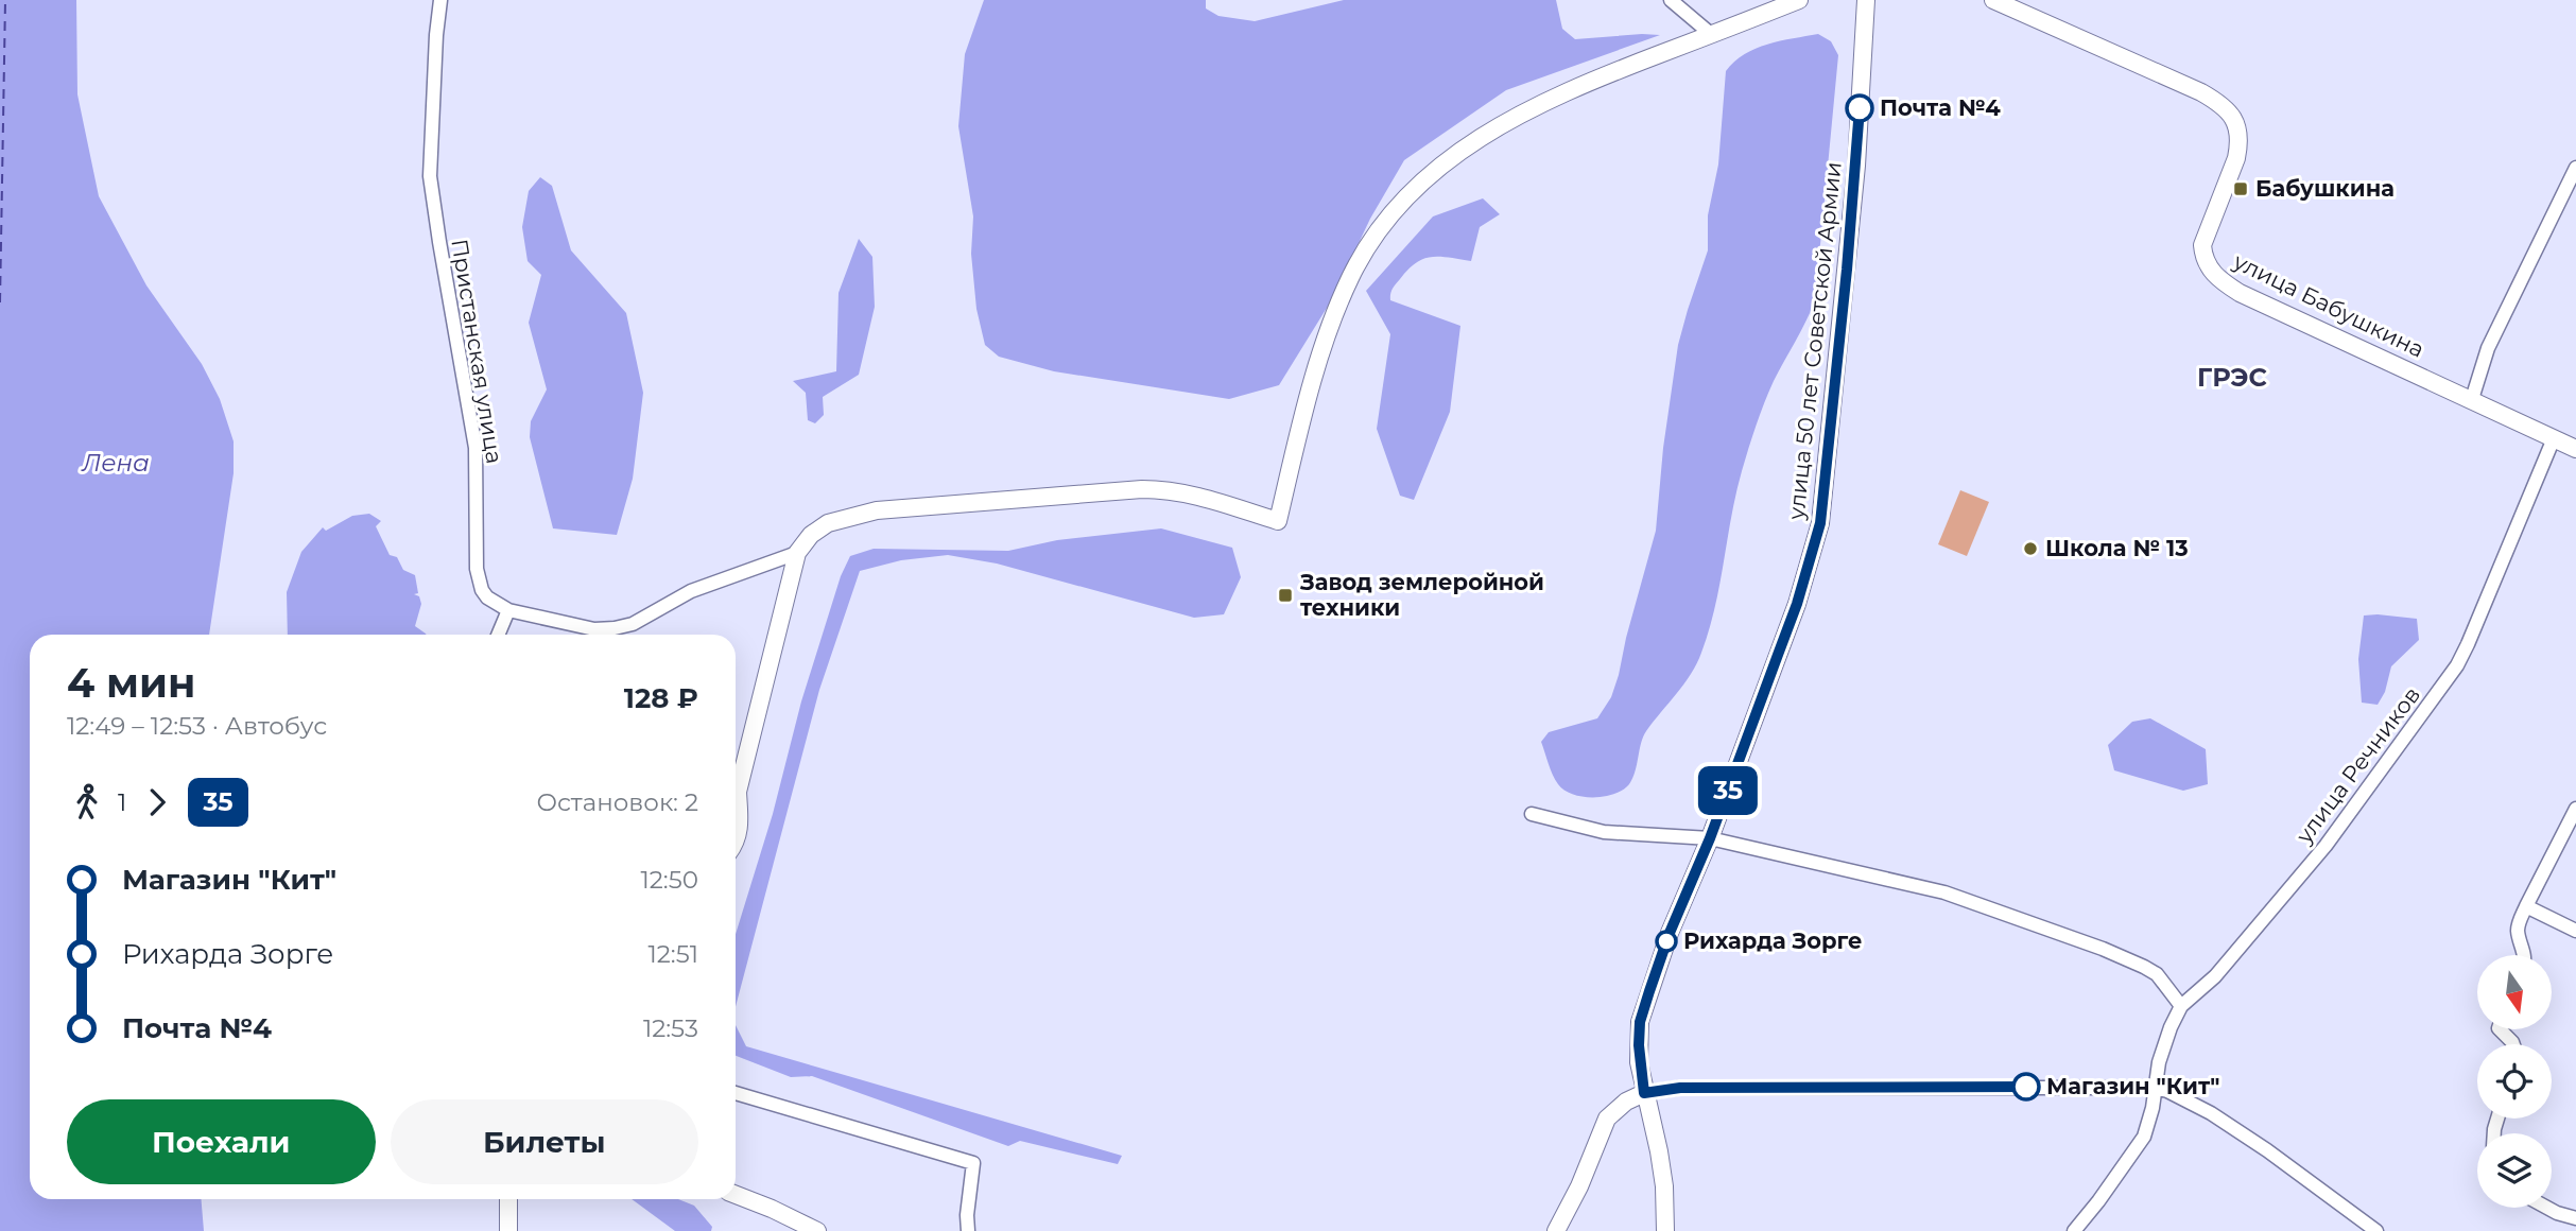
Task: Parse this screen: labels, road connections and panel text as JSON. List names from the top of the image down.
{
  "streets": {
    "street": [
      "улица Бабушкина",
      "улица 50 лет Советской Армии",
      "Пристанская улица",
      "улица Речников"
    ]
  },
  "crossings": [
    ["улица Бабушкина", "улица Речников"]
  ],
  "districts": ["ГРЭС"],
  "water": ["Лена"],
  "places": {
    "other": [
      "Почта №4",
      "Школа № 13",
      "Рихарда Зорге",
      "Магазин \"Кит\""
    ],
    "transit": ["Бабушкина", "Завод землеройной техники"]
  },
  "lines": ["bus line 35"],
  "north": "bottom",
  "page": {
    "on_map": "35",
    "heading": ["4 мин", "12:49 – 12:53 · Автобус", "128 ₽"],
    "legs": ["1", "35", "Остановок: 2"],
    "list": [
      {
        "name": "Магазин \"Кит\"",
        "value": "12:50"
      },
      {
        "name": "Рихарда Зорге",
        "value": "12:51"
      },
      {
        "name": "Почта №4",
        "value": "12:53"
      }
    ],
    "buttons": ["Поехали", "Билеты"]
  }
}
